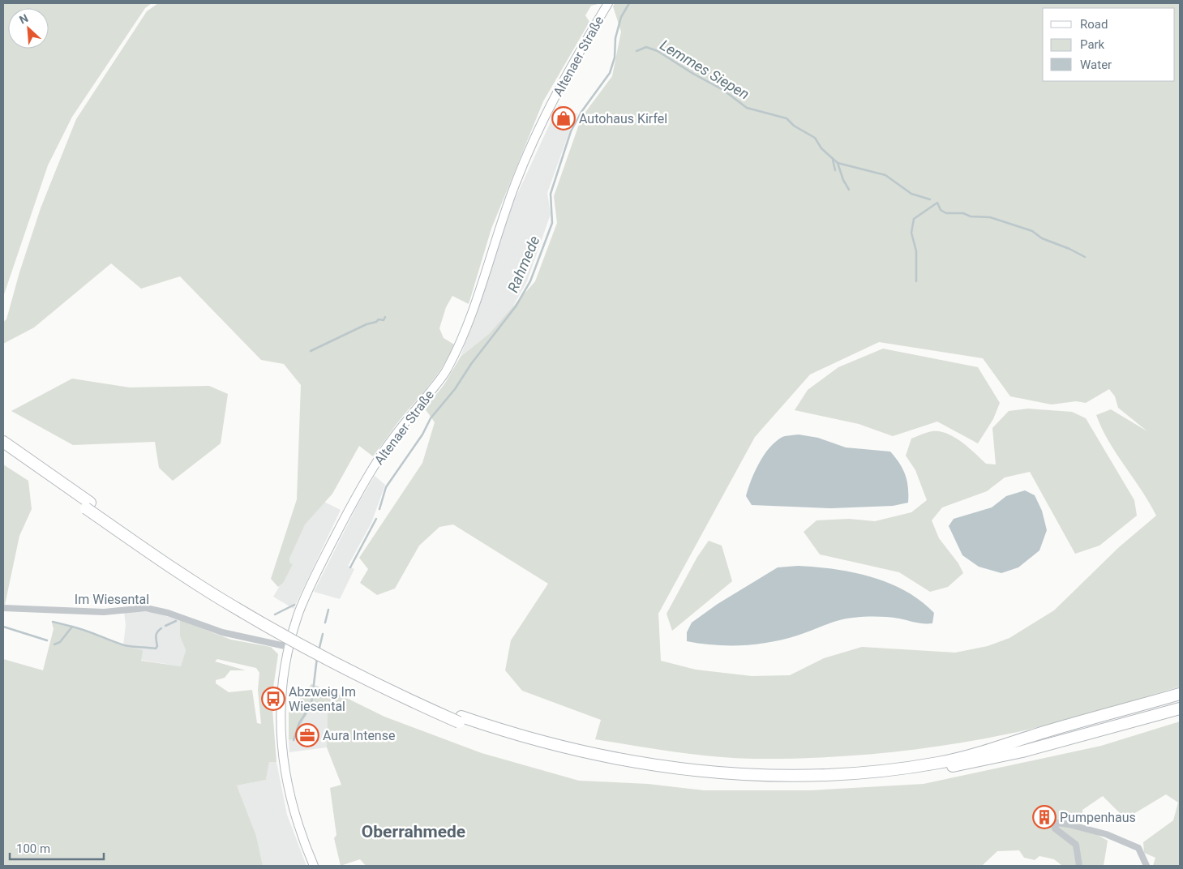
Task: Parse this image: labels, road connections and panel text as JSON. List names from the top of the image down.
{
  "streets": {
    "main road": ["Altenaer Straße"],
    "street": ["Im Wiesental"]
  },
  "crossings": [
    ["Altenaer Straße", "Im Wiesental"]
  ],
  "districts": ["Oberrahmede"],
  "water": ["Lemmes Siepen", "Rahmede"],
  "places": {
    "shop": ["Autohaus Kirfel"],
    "bus stop": ["Abzweig Im Wiesental"],
    "office": ["Aura Intense"],
    "building": ["Pumpenhaus"]
  },
  "legend": ["Road", "Park", "Water"],
  "scale_bar": "100 m",
  "north": "top left"
}
